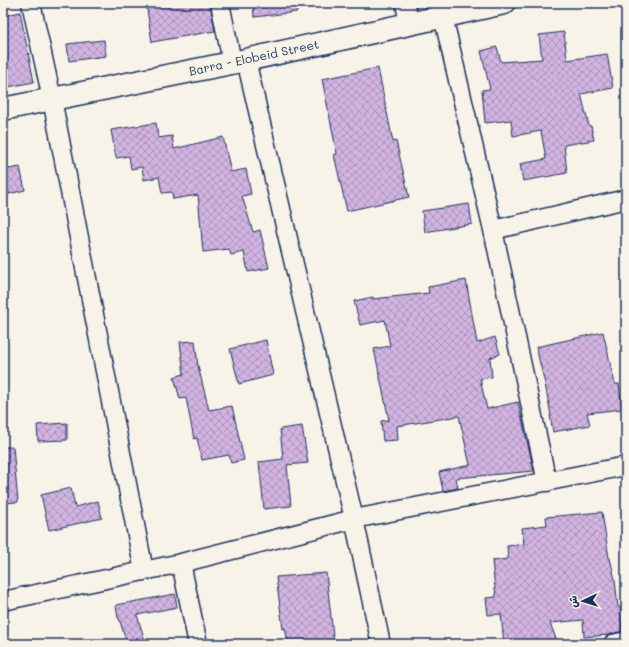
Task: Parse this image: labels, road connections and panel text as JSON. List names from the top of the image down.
{
  "streets": {
    "main road": ["Barra - Elobeid Street"]
  },
  "north": "left"
}
